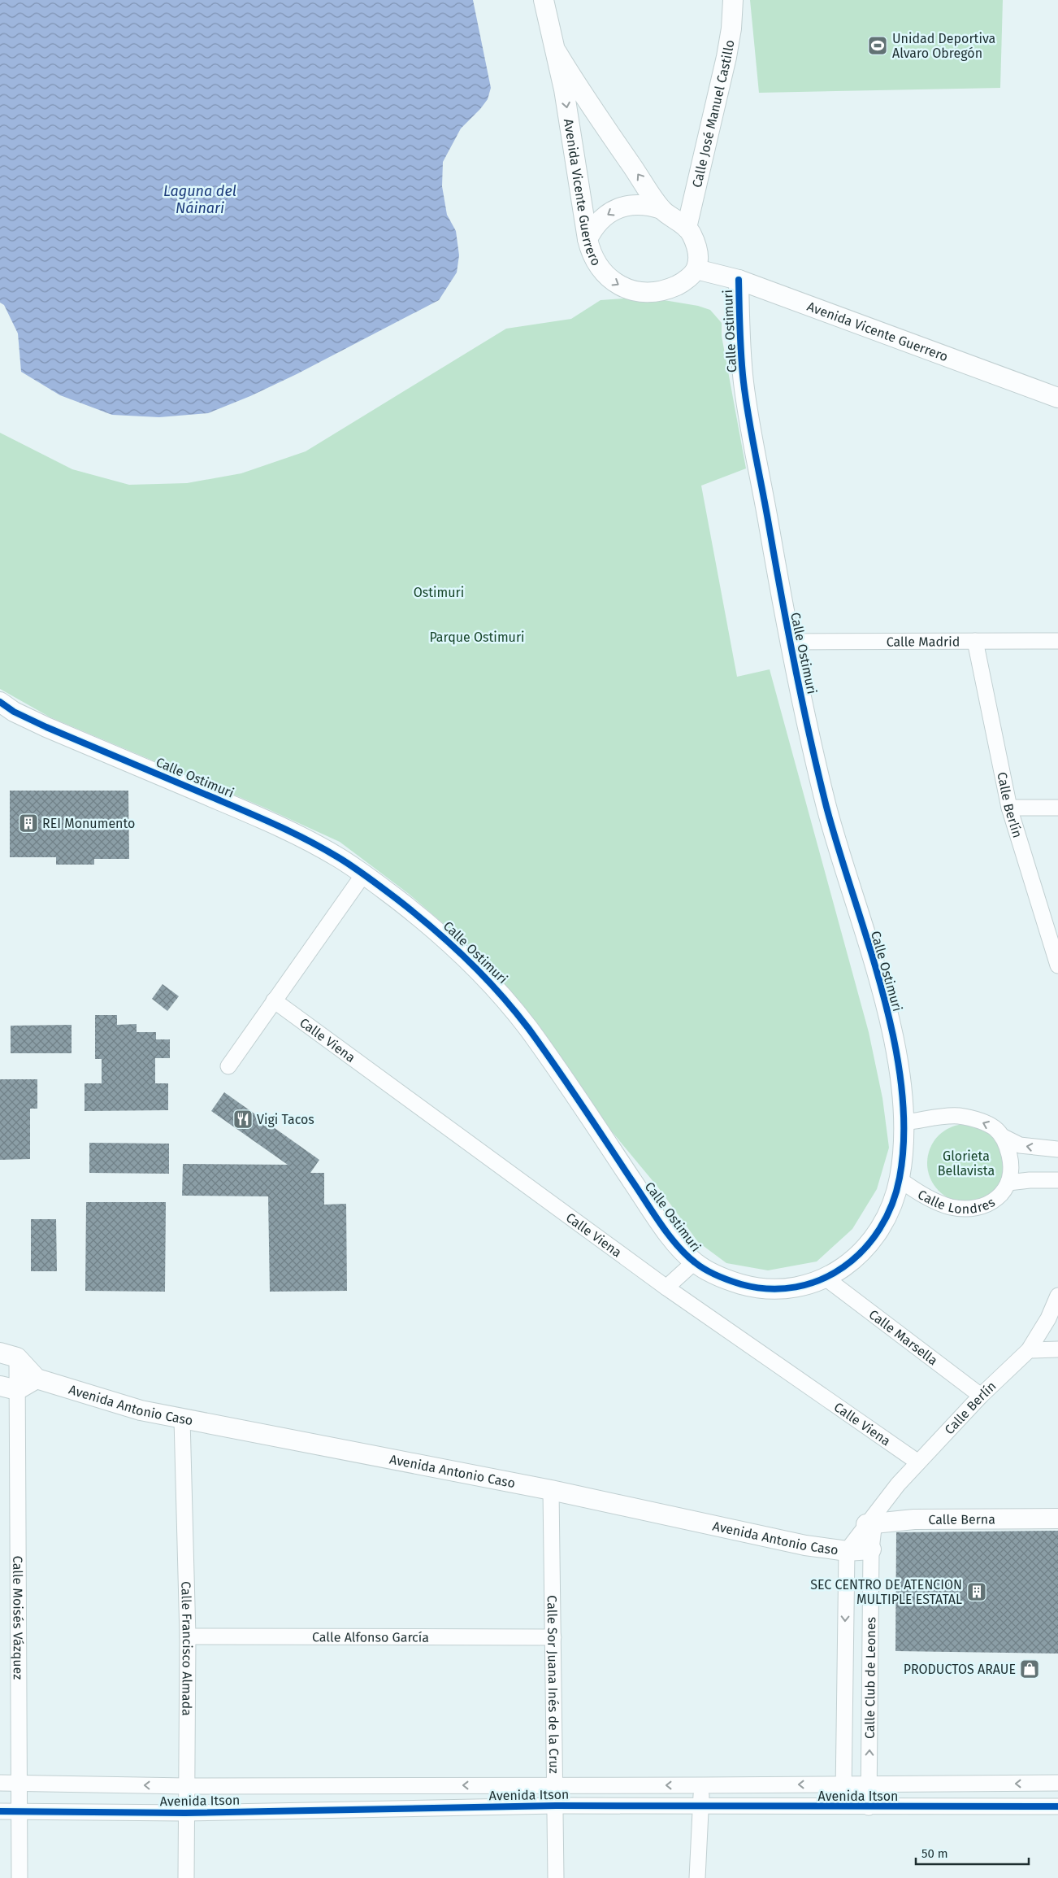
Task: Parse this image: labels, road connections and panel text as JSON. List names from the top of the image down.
{
  "streets": {
    "street": [
      "Calle José Manuel Castillo",
      "Avenida Vicente Guerrero",
      "Calle Ostimuri",
      "Calle Madrid",
      "Calle Berlín",
      "Calle Viena",
      "Calle Londres",
      "Calle Marsella",
      "Avenida Antonio Caso",
      "Calle Berna",
      "Calle Moisés Vázquez",
      "Calle Alfonso García",
      "Calle Francisco Almada",
      "Calle Club de Leones",
      "Calle Sor Juana Inés de la Cruz",
      "Avenida Itson"
    ]
  },
  "crossings": [
    ["Calle José Manuel Castillo", "Avenida Vicente Guerrero"],
    ["Avenida Vicente Guerrero", "Calle Ostimuri"],
    ["Calle Ostimuri", "Calle Madrid"],
    ["Calle Ostimuri", "Calle Londres"],
    ["Calle Ostimuri", "Calle Marsella"],
    ["Calle Madrid", "Calle Berlín"],
    ["Calle Berlín", "Calle Viena"],
    ["Calle Berlín", "Calle Marsella"],
    ["Calle Berlín", "Avenida Antonio Caso"],
    ["Calle Berlín", "Calle Berna"],
    ["Calle Berlín", "Calle Club de Leones"],
    ["Avenida Antonio Caso", "Calle Moisés Vázquez"],
    ["Avenida Antonio Caso", "Calle Francisco Almada"],
    ["Avenida Antonio Caso", "Calle Club de Leones"],
    ["Avenida Antonio Caso", "Calle Sor Juana Inés de la Cruz"],
    ["Calle Moisés Vázquez", "Avenida Itson"],
    ["Calle Alfonso García", "Calle Francisco Almada"],
    ["Calle Alfonso García", "Calle Sor Juana Inés de la Cruz"],
    ["Calle Francisco Almada", "Avenida Itson"],
    ["Calle Club de Leones", "Avenida Itson"],
    ["Calle Sor Juana Inés de la Cruz", "Avenida Itson"]
  ],
  "water": ["Laguna del Náinari"],
  "parks": ["Ostimuri", "Parque Ostimuri", "Glorieta Bellavista"],
  "places": {
    "sports": ["Unidad Deportiva Alvaro Obregón"],
    "building": ["REI Monumento", "SEC CENTRO DE ATENCION MULTIPLE ESTATAL"],
    "restaurant": ["Vigi Tacos"],
    "shop": ["PRODUCTOS ARAUE"]
  },
  "scale_bar": "50 m"
}
